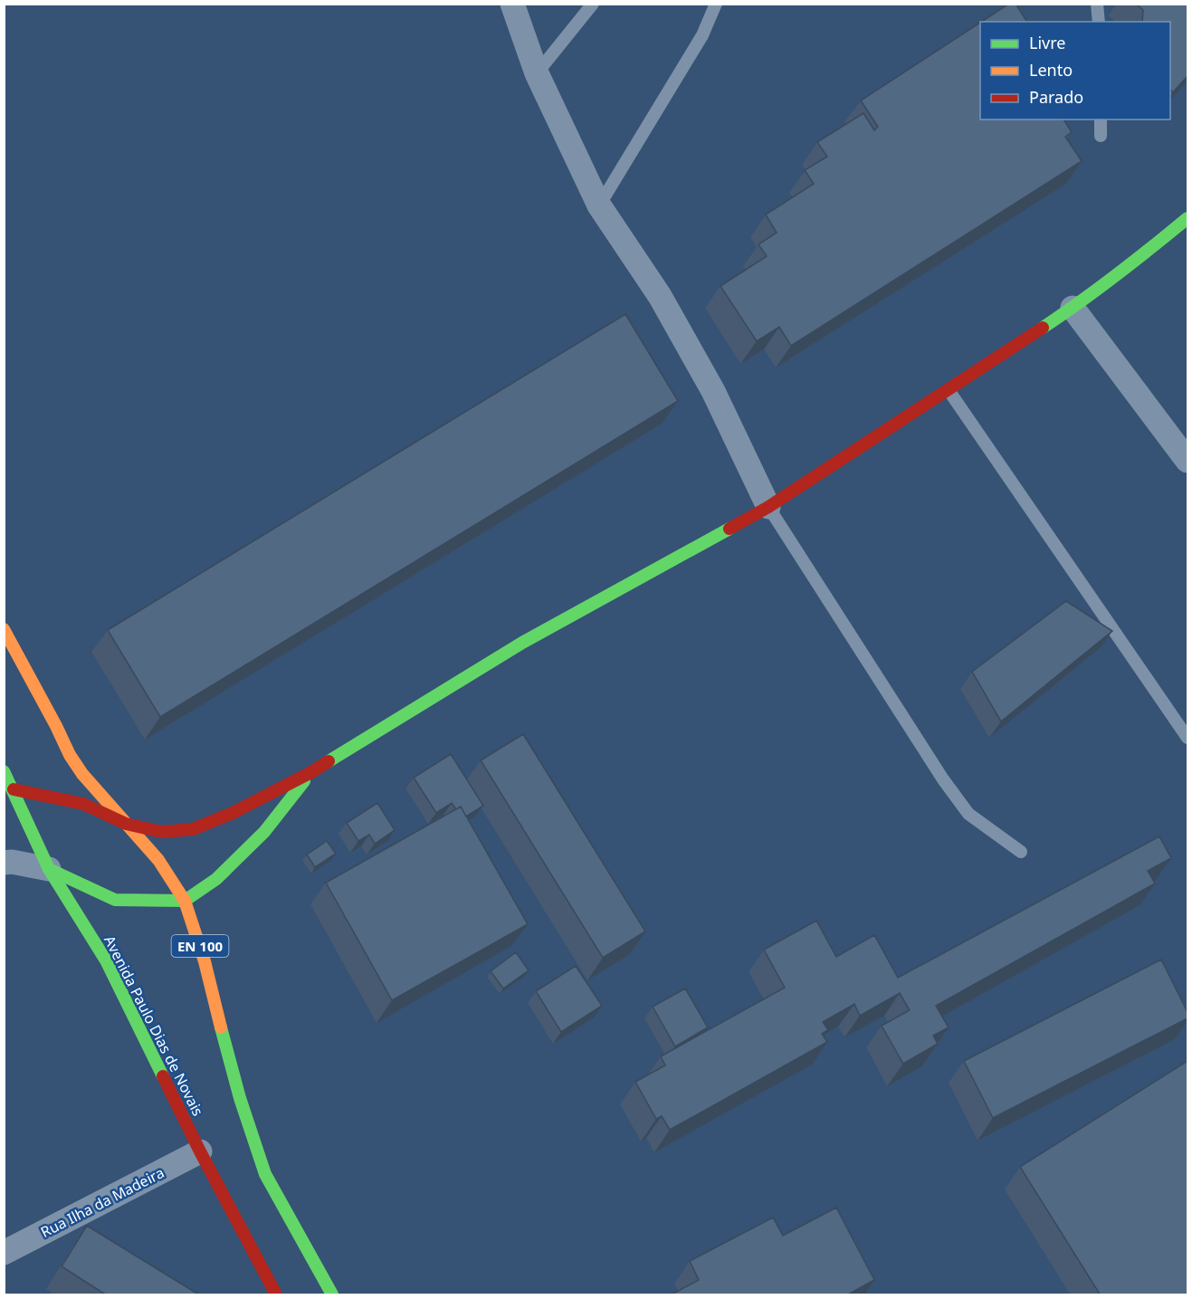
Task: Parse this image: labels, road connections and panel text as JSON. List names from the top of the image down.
{
  "streets": {
    "street": ["EN 100", "Avenida Paulo Dias de Novais", "Rua Ilha da Madeira"]
  },
  "crossings": [
    ["Avenida Paulo Dias de Novais", "Rua Ilha da Madeira"]
  ],
  "legend": ["Livre", "Lento", "Parado"]
}
